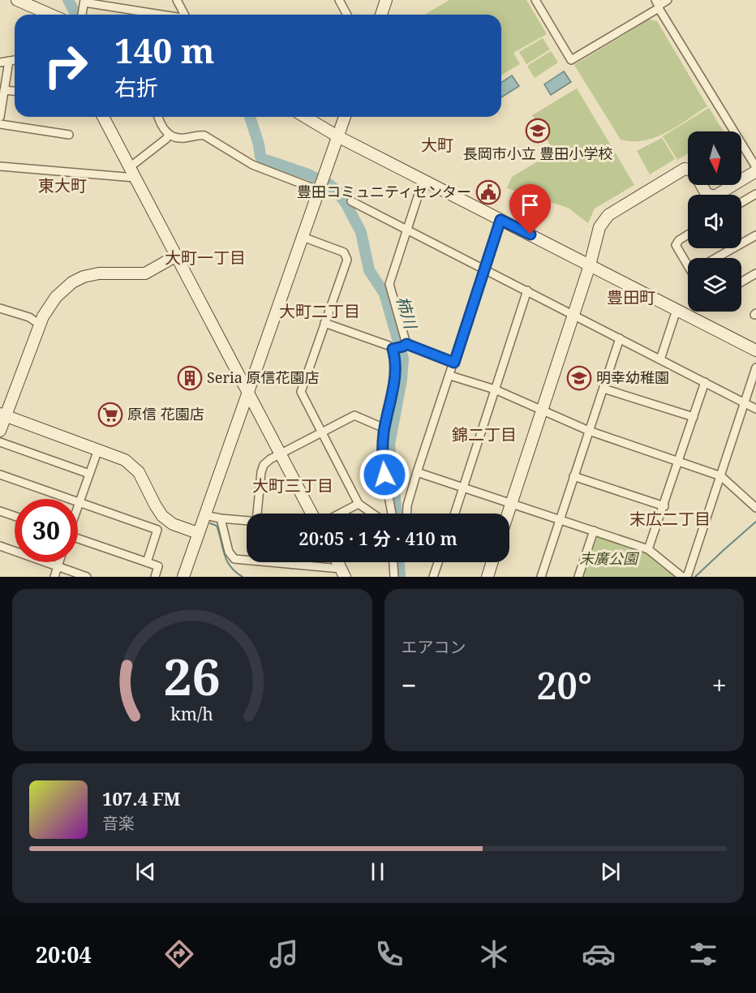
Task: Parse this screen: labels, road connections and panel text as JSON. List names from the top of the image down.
{
  "districts": [
    "大町",
    "東大町",
    "大町一丁目",
    "豊田町",
    "大町二丁目",
    "錦二丁目",
    "大町三丁目",
    "末広二丁目"
  ],
  "water": ["柿川"],
  "parks": ["末廣公園"],
  "places": {
    "school or university": ["長岡市小立 豊田小学校", "明幸幼稚園"],
    "public building": ["豊田コミュニティセンター"],
    "building": ["Seria 原信花園店"],
    "supermarket": ["原信 花園店"]
  },
  "north": "bottom",
  "page": {
    "turn": ["140 m", "右折"],
    "limit": "30",
    "trip": "20:05 · 1 分 · 410 m",
    "tile": "エアコン",
    "heat": ["−", "20°", "+"],
    "song": ["107.4 FM", "音楽"],
    "tabs": "20:04",
    "gauge": ["26", "km/h"]
  }
}
